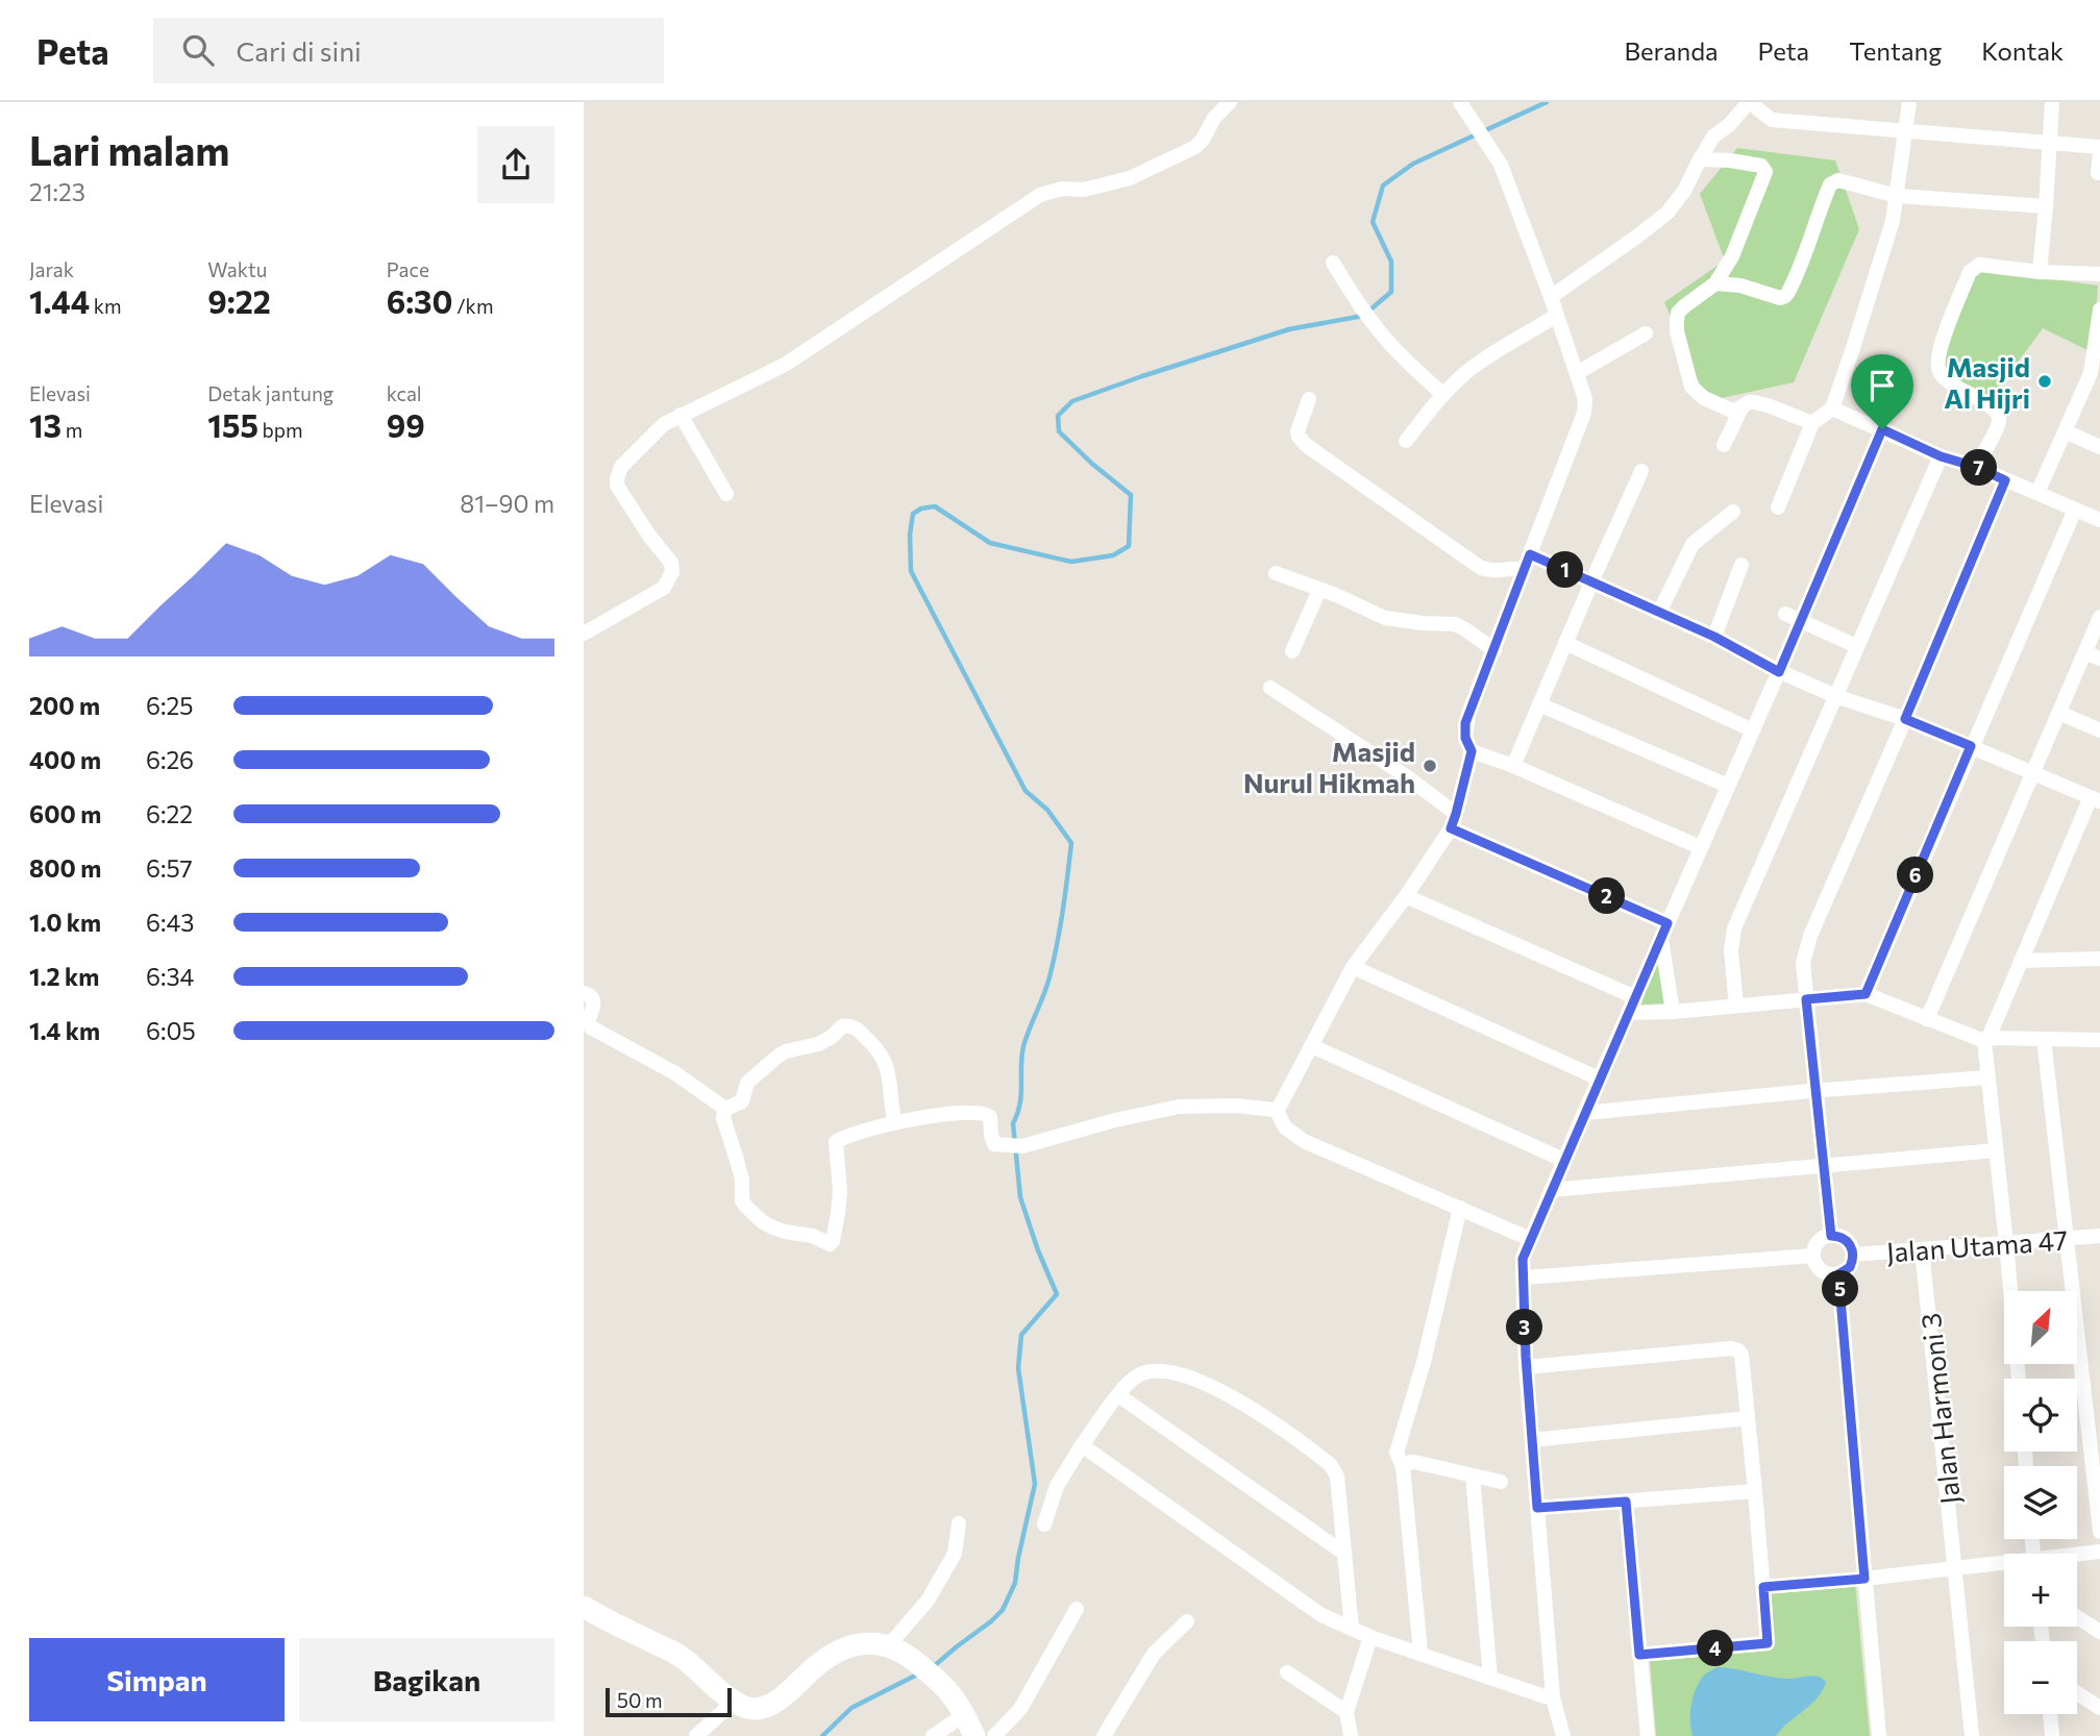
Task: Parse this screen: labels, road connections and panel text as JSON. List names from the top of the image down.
{
  "streets": {
    "street": ["Jalan Utama 47", "Jalan Harmoni 3"]
  },
  "crossings": [
    ["Jalan Utama 47", "Jalan Harmoni 3"]
  ],
  "places": ["Masjid Al Hijri", "Masjid Nurul Hikmah"],
  "scale_bar": "50 m",
  "north": "top right",
  "page": {
    "header": "Peta",
    "search": "Cari di sini",
    "nav": [
      "Beranda",
      "Peta",
      "Tentang",
      "Kontak"
    ],
    "heading": ["Lari malam", "21:23"],
    "stats": [
      ["Jarak", "1.44 km"],
      ["Waktu", "9:22"],
      ["Pace", "6:30 /km"],
      ["Elevasi", "13 m"],
      ["Detak jantung", "155 bpm"],
      ["kcal", "99"]
    ],
    "pins": [
      "7",
      "1",
      "6",
      "2",
      "5",
      "3",
      "4"
    ],
    "chart": ["Elevasi", "81–90 m"],
    "list": [
      {
        "name": "200 m",
        "note": "6:25"
      },
      {
        "name": "400 m",
        "note": "6:26"
      },
      {
        "name": "600 m",
        "note": "6:22"
      },
      {
        "name": "800 m",
        "note": "6:57"
      },
      {
        "name": "1.0 km",
        "note": "6:43"
      },
      {
        "name": "1.2 km",
        "note": "6:34"
      },
      {
        "name": "1.4 km",
        "note": "6:05"
      }
    ],
    "map_buttons": ["+", "−"],
    "buttons": ["Simpan", "Bagikan"],
    "scale": "50 m"
  }
}
